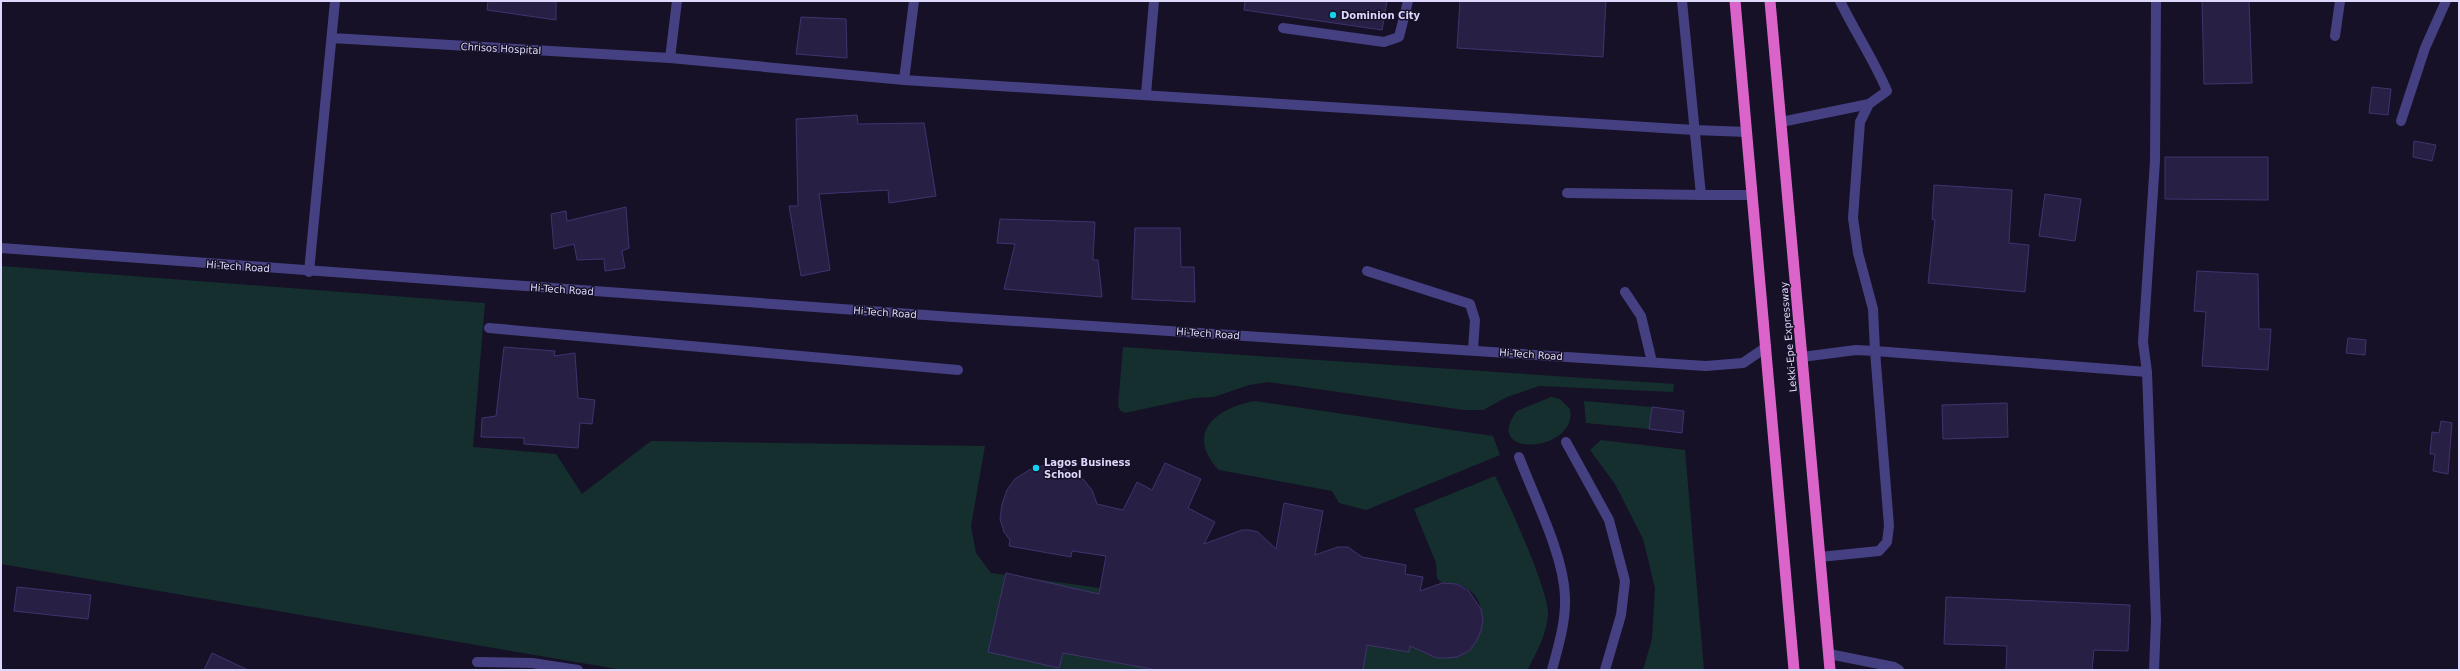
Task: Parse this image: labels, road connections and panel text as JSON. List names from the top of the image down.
{
  "streets": {
    "highway": ["Lekki-Epe Expressway"],
    "street": ["Chrisos Hospital", "Hi-Tech Road"]
  },
  "places": ["Dominion City", "Lagos Business School"]
}
